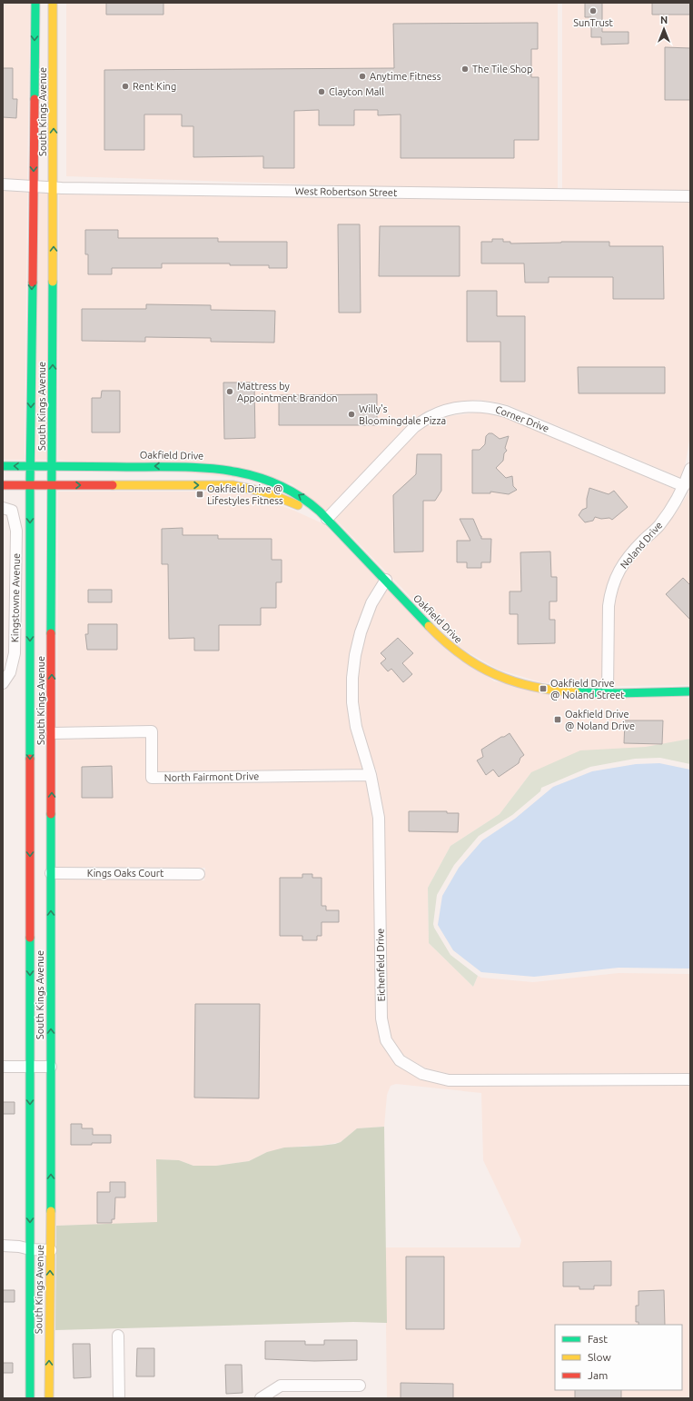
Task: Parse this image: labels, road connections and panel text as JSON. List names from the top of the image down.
{
  "streets": {
    "main road": ["South Kings Avenue", "Oakfield Drive"],
    "street": [
      "West Robertson Street",
      "Corner Drive",
      "Noland Drive",
      "Kingstowne Avenue",
      "North Fairmont Drive",
      "Kings Oaks Court",
      "Eichenfeld Drive"
    ]
  },
  "crossings": [
    ["South Kings Avenue", "West Robertson Street"],
    ["South Kings Avenue", "Oakfield Drive"],
    ["South Kings Avenue", "North Fairmont Drive"],
    ["South Kings Avenue", "Kings Oaks Court"],
    ["Corner Drive", "Oakfield Drive"],
    ["Corner Drive", "Noland Drive"],
    ["Oakfield Drive", "Noland Drive"],
    ["Oakfield Drive", "Eichenfeld Drive"],
    ["North Fairmont Drive", "Eichenfeld Drive"]
  ],
  "places": {
    "other": [
      "SunTrust",
      "The Tile Shop",
      "Anytime Fitness",
      "Rent King",
      "Clayton Mall",
      "Mattress by Appointment Brandon",
      "Willy's Bloomingdale Pizza"
    ],
    "transit": ["Oakfield Drive @ Lifestyles Fitness", "Oakfield Drive @ Noland Street", "Oakfield Drive @ Noland Drive"]
  },
  "legend": ["Fast", "Slow", "Jam"],
  "north": "top"
}
